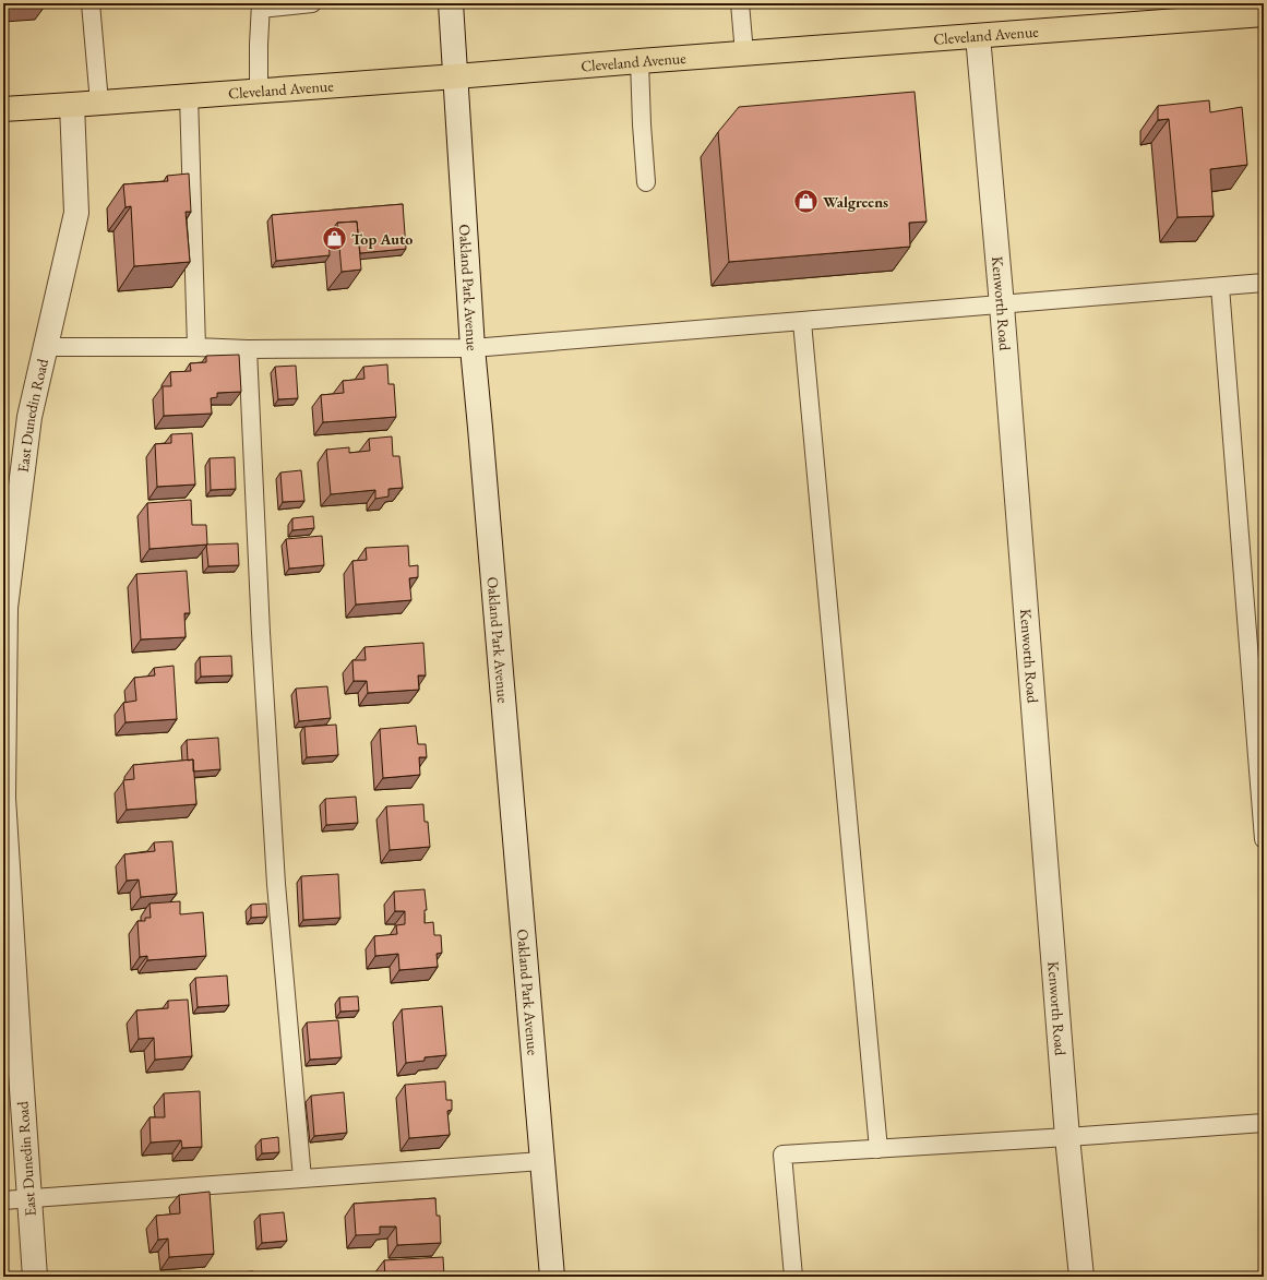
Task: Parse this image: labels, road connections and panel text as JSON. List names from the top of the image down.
{
  "streets": {
    "main road": ["Cleveland Avenue"],
    "street": ["Oakland Park Avenue", "Kenworth Road", "East Dunedin Road"]
  },
  "crossings": [
    ["Cleveland Avenue", "Oakland Park Avenue"],
    ["Cleveland Avenue", "Kenworth Road"],
    ["Cleveland Avenue", "East Dunedin Road"]
  ],
  "places": {
    "shop": ["Walgreens", "Top Auto"]
  }
}
